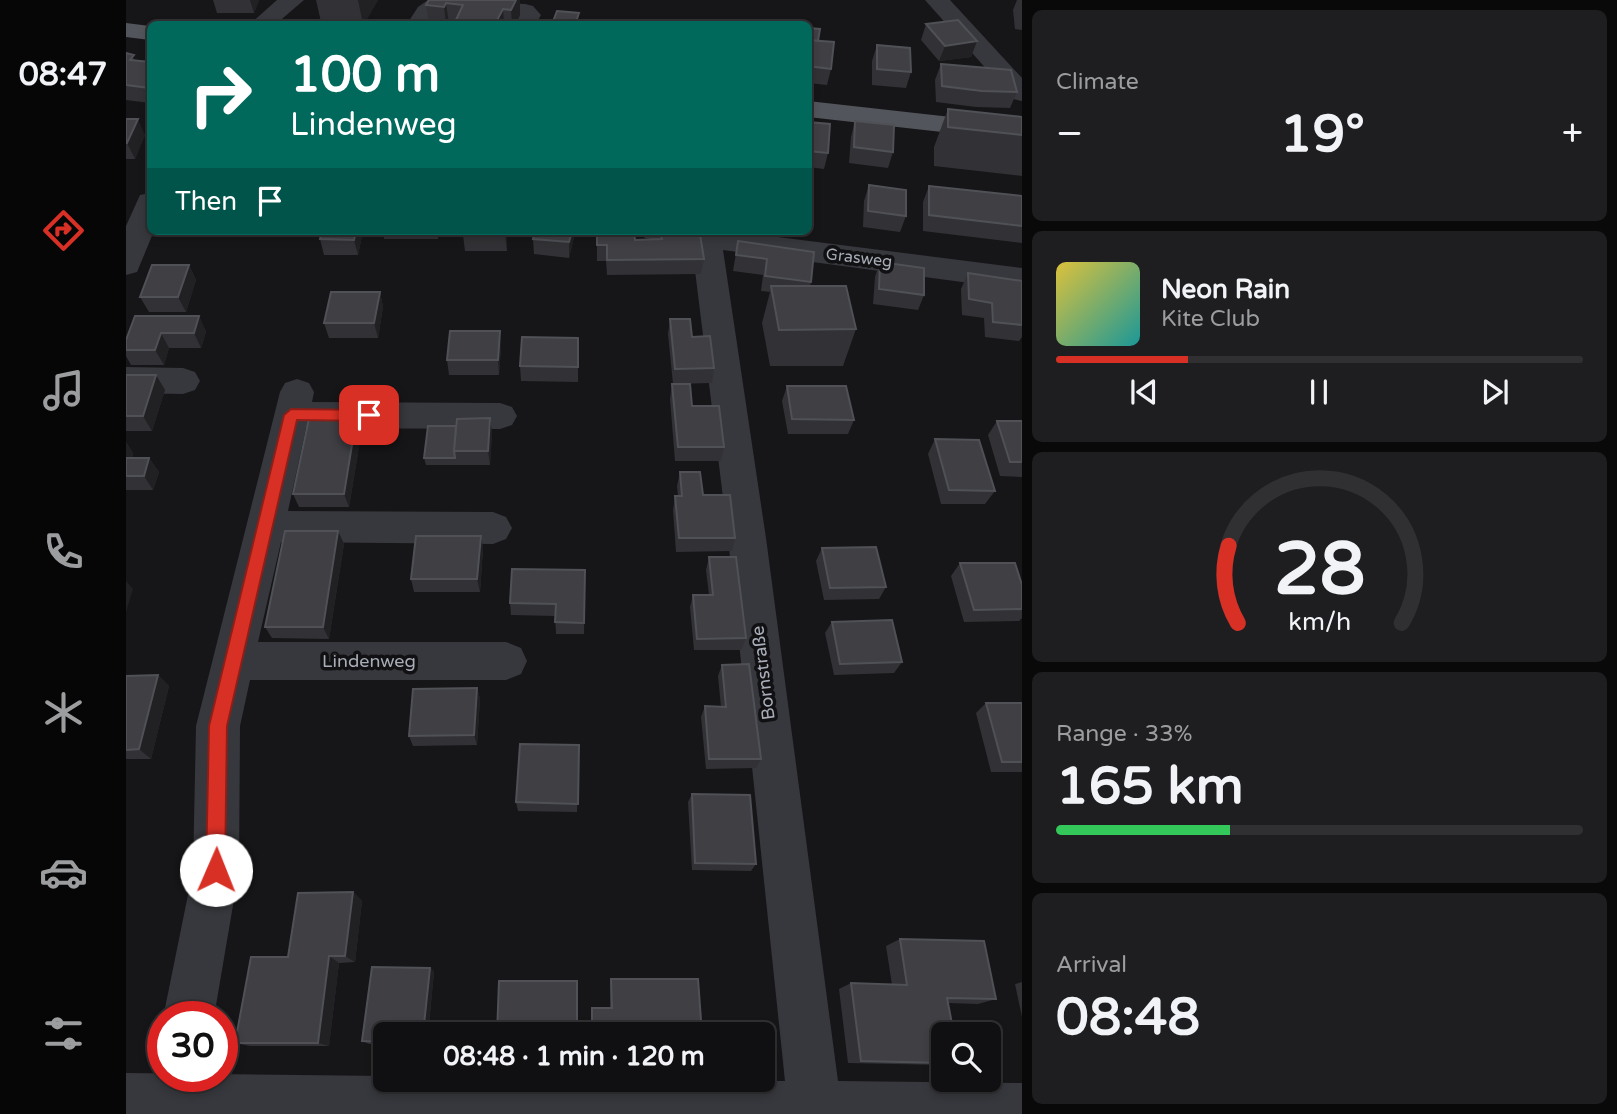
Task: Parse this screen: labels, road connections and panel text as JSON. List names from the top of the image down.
{
  "streets": {
    "street": ["Grasweg", "Lindenweg", "Bornstraße"]
  },
  "crossings": [
    ["Grasweg", "Bornstraße"]
  ],
  "page": {
    "tabs": "08:47",
    "tile": [
      "Climate",
      ["Range · 33%", "165 km"],
      ["Arrival", "08:48"]
    ],
    "turn": ["100 m", "Lindenweg"],
    "heat": ["−", "19°", "+"],
    "then": "Then",
    "song": ["Neon Rain", "Kite Club"],
    "limit": "30",
    "trip": "08:48 · 1 min · 120 m",
    "gauge": ["28", "km/h"]
  }
}
